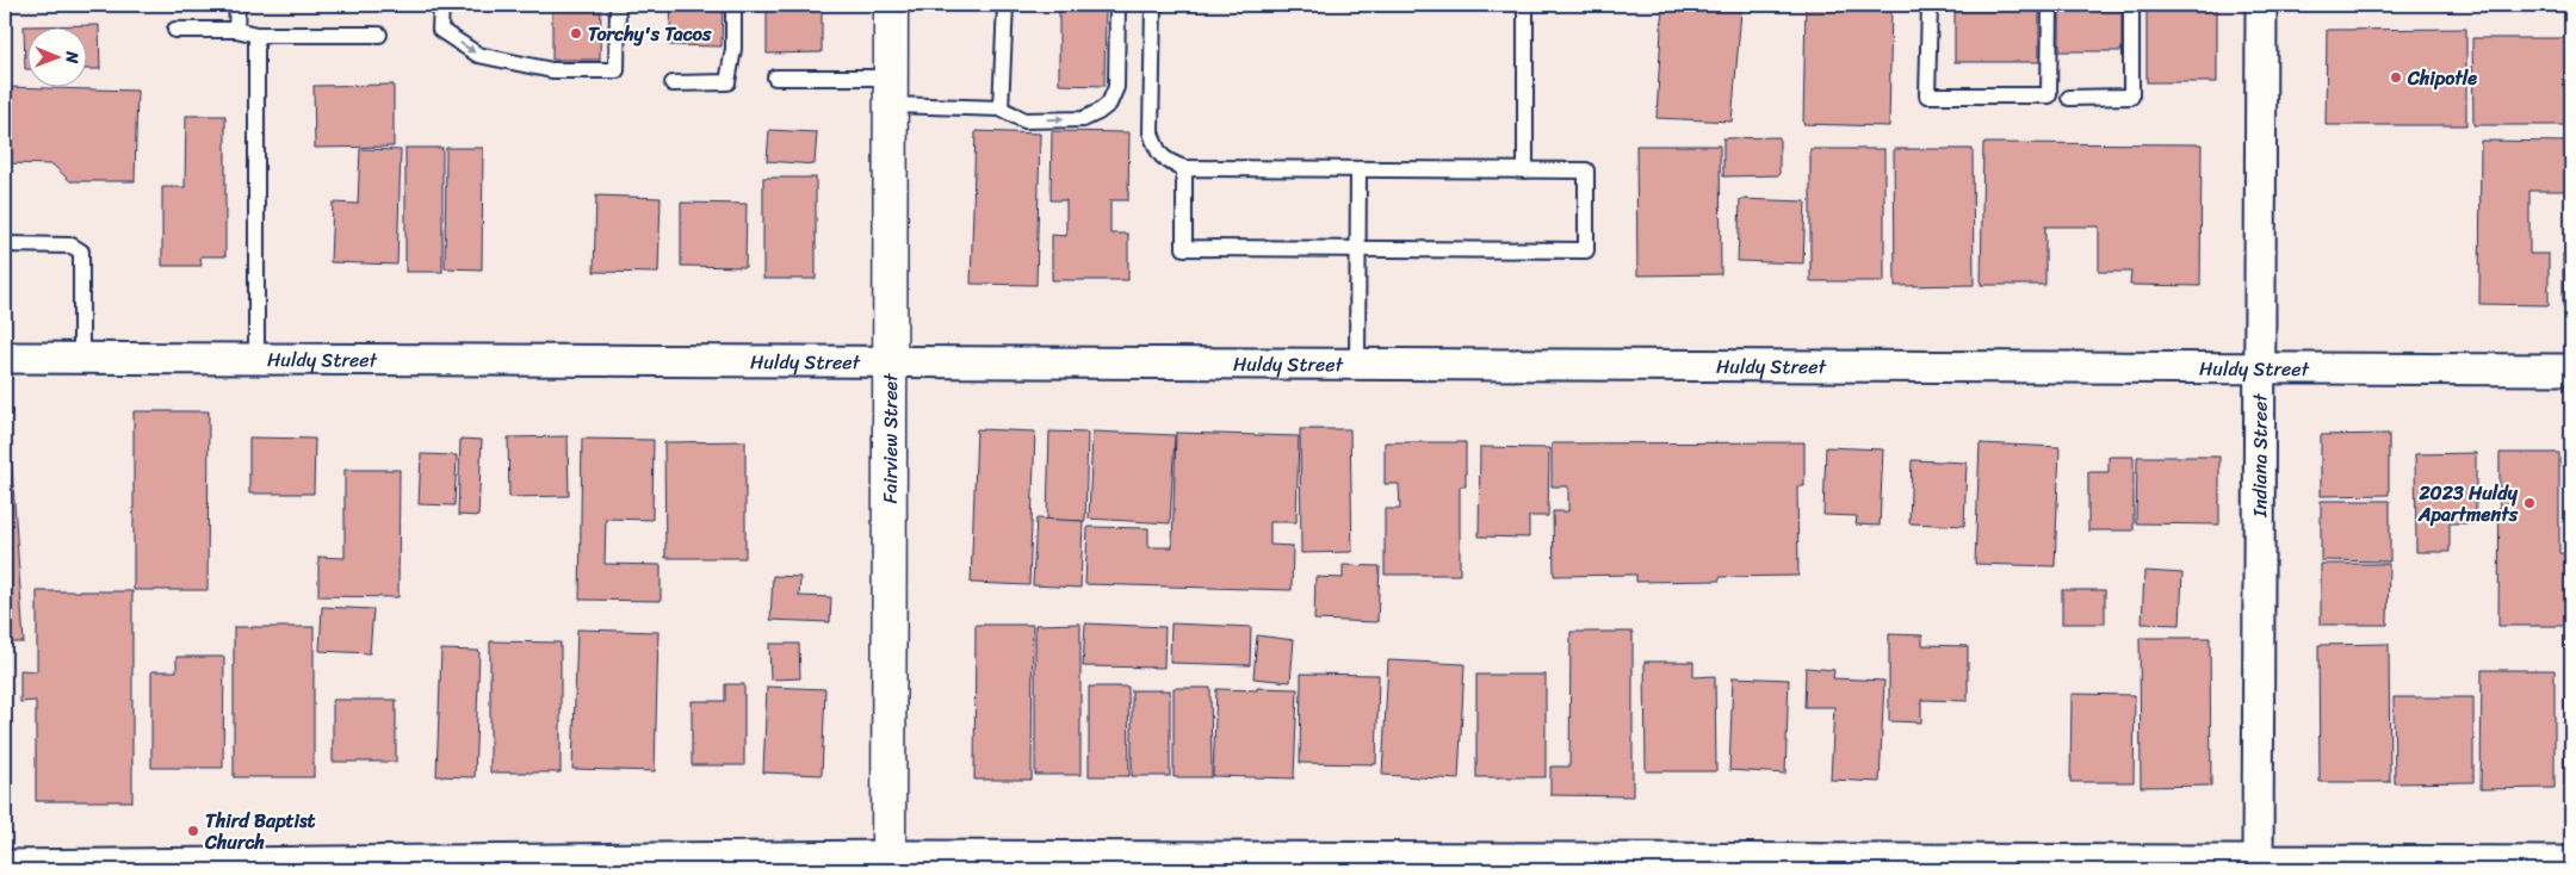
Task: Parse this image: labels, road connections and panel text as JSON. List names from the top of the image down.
{
  "streets": {
    "street": ["Huldy Street", "Fairview Street", "Indiana Street"]
  },
  "crossings": [
    ["Huldy Street", "Fairview Street"],
    ["Huldy Street", "Indiana Street"]
  ],
  "places": [
    "Torchy's Tacos",
    "Chipotle",
    "2023 Huldy Apartments",
    "Third Baptist Church"
  ],
  "north": "right"
}
